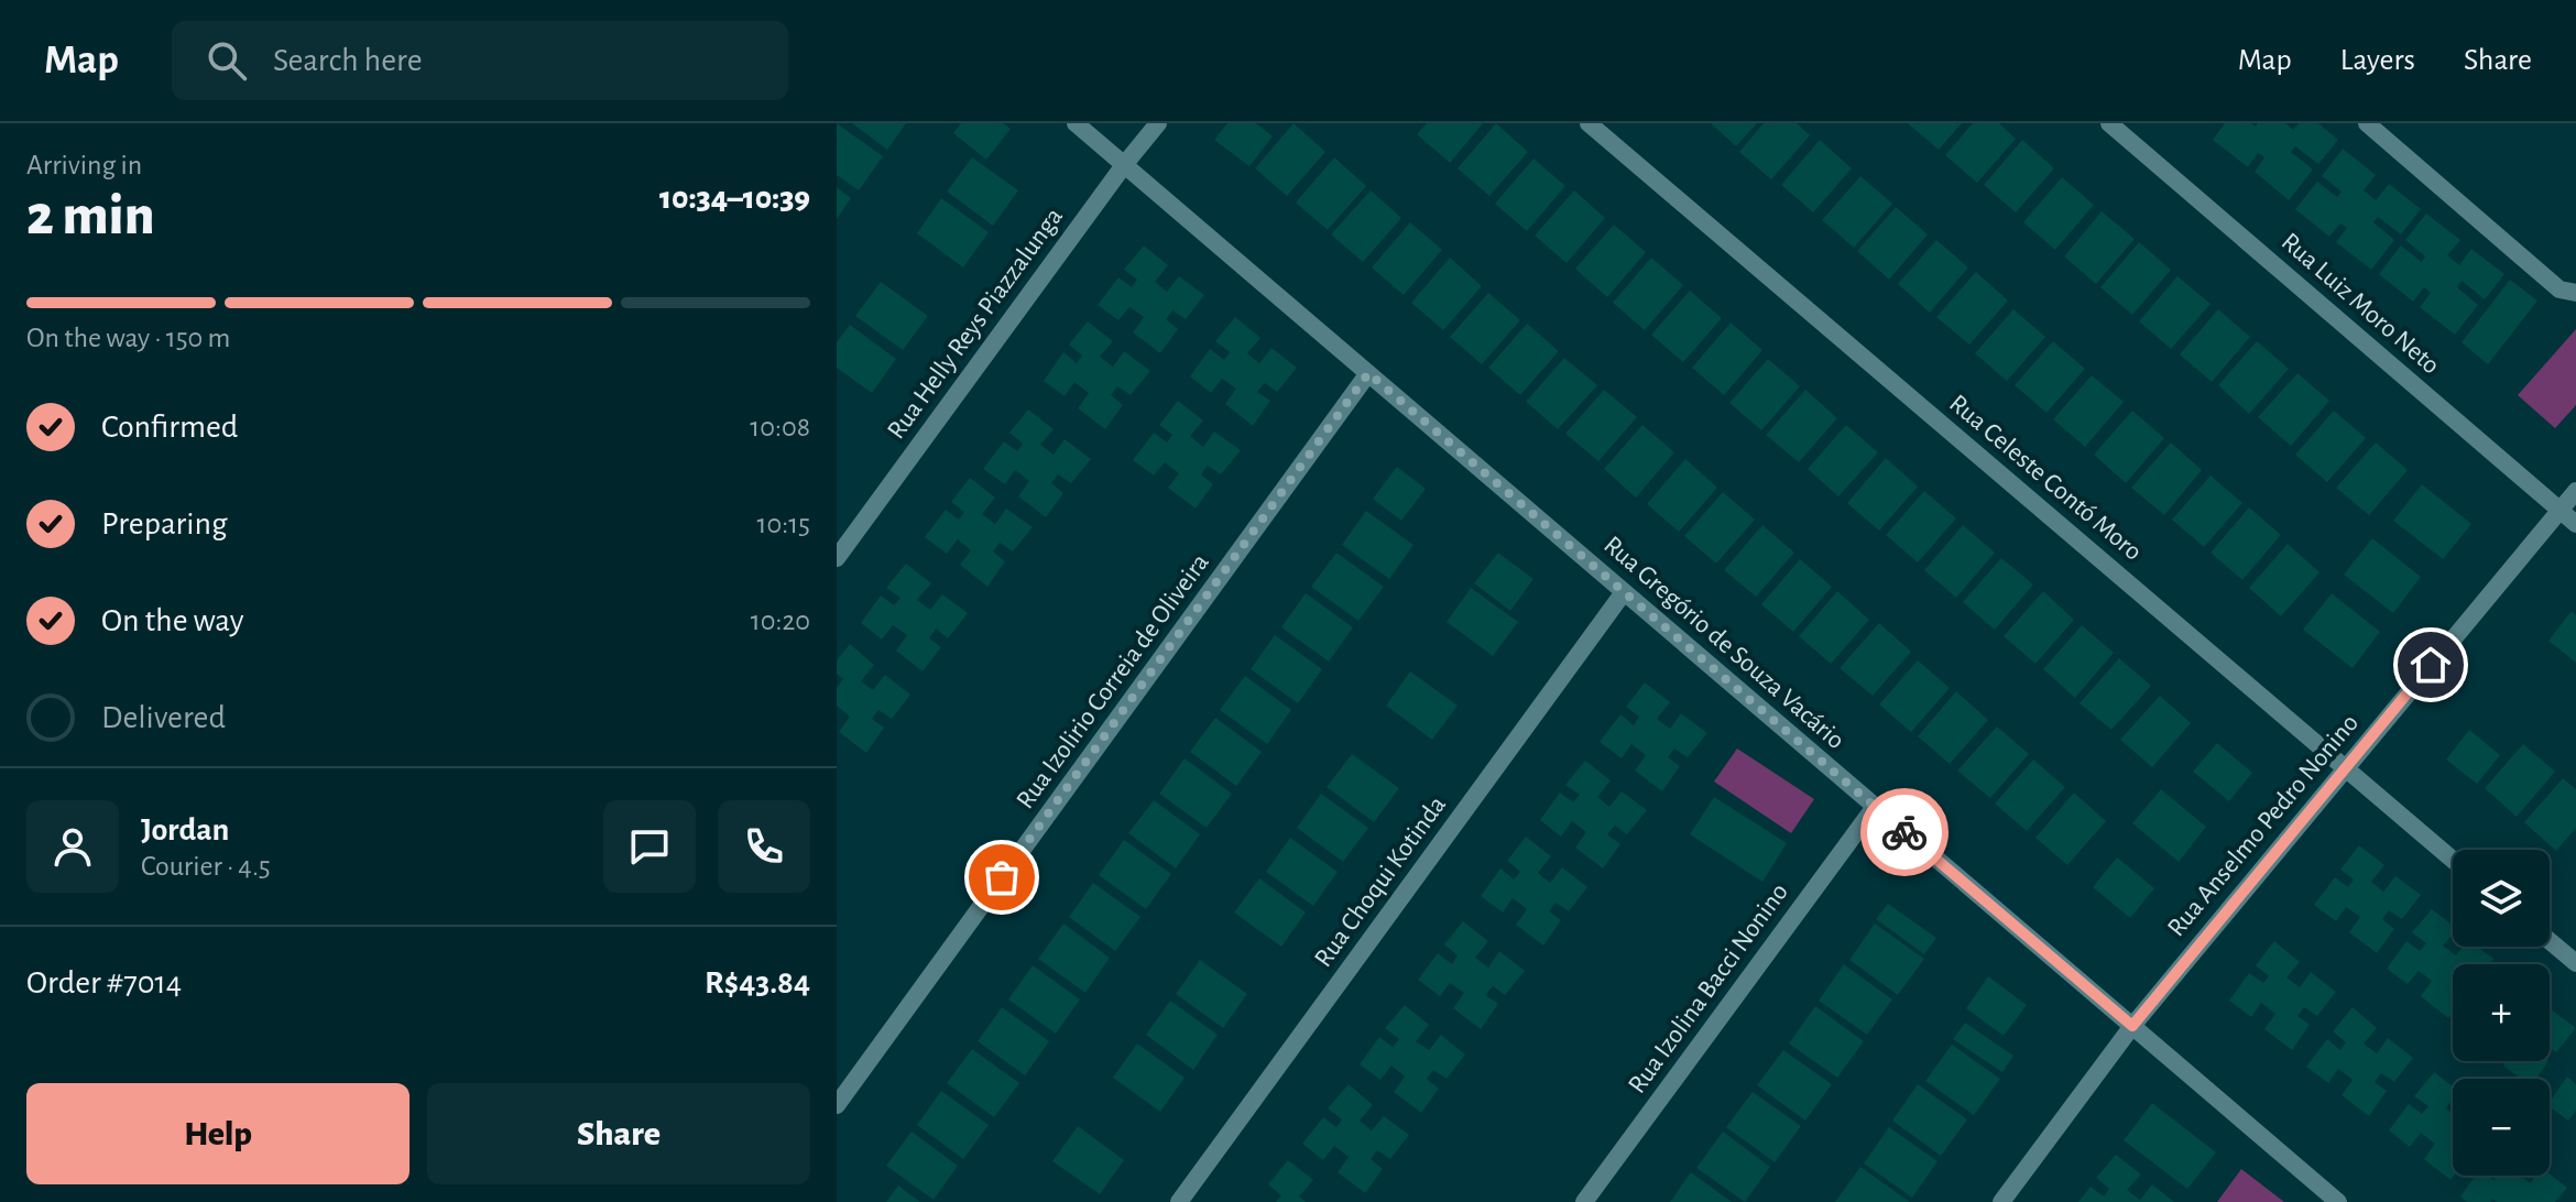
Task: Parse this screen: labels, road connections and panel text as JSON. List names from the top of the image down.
{
  "streets": {
    "street": [
      "Rua Luiz Moro Neto",
      "Rua Helly Reys Piazzalunga",
      "Rua Celeste Contó Moro",
      "Rua Gregório de Souza Vacário",
      "Rua Izolirio Correia de Oliveira",
      "Rua Anselmo Pedro Nonino",
      "Rua Choqui Kotinda",
      "Rua Izolina Bacci Nonino"
    ]
  },
  "crossings": [
    ["Rua Luiz Moro Neto", "Rua Anselmo Pedro Nonino"],
    ["Rua Helly Reys Piazzalunga", "Rua Gregório de Souza Vacário"],
    ["Rua Celeste Contó Moro", "Rua Anselmo Pedro Nonino"],
    ["Rua Gregório de Souza Vacário", "Rua Izolirio Correia de Oliveira"],
    ["Rua Gregório de Souza Vacário", "Rua Anselmo Pedro Nonino"],
    ["Rua Gregório de Souza Vacário", "Rua Choqui Kotinda"],
    ["Rua Gregório de Souza Vacário", "Rua Izolina Bacci Nonino"]
  ],
  "page": {
    "header": "Map",
    "search": "Search here",
    "nav": ["Map", "Layers", "Share"],
    "heading": ["2 min", "Arriving in", "10:34–10:39"],
    "panel": [
      "Jordan",
      "Courier · 4.5",
      "Order #7014",
      "R$43.84"
    ],
    "bar": "On the way · 150 m",
    "list": [
      ["Confirmed", "10:08"],
      ["Preparing", "10:15"],
      ["On the way", "10:20"],
      "Delivered"
    ],
    "map_buttons": ["+", "−"],
    "buttons": ["Help", "Share"]
  }
}
